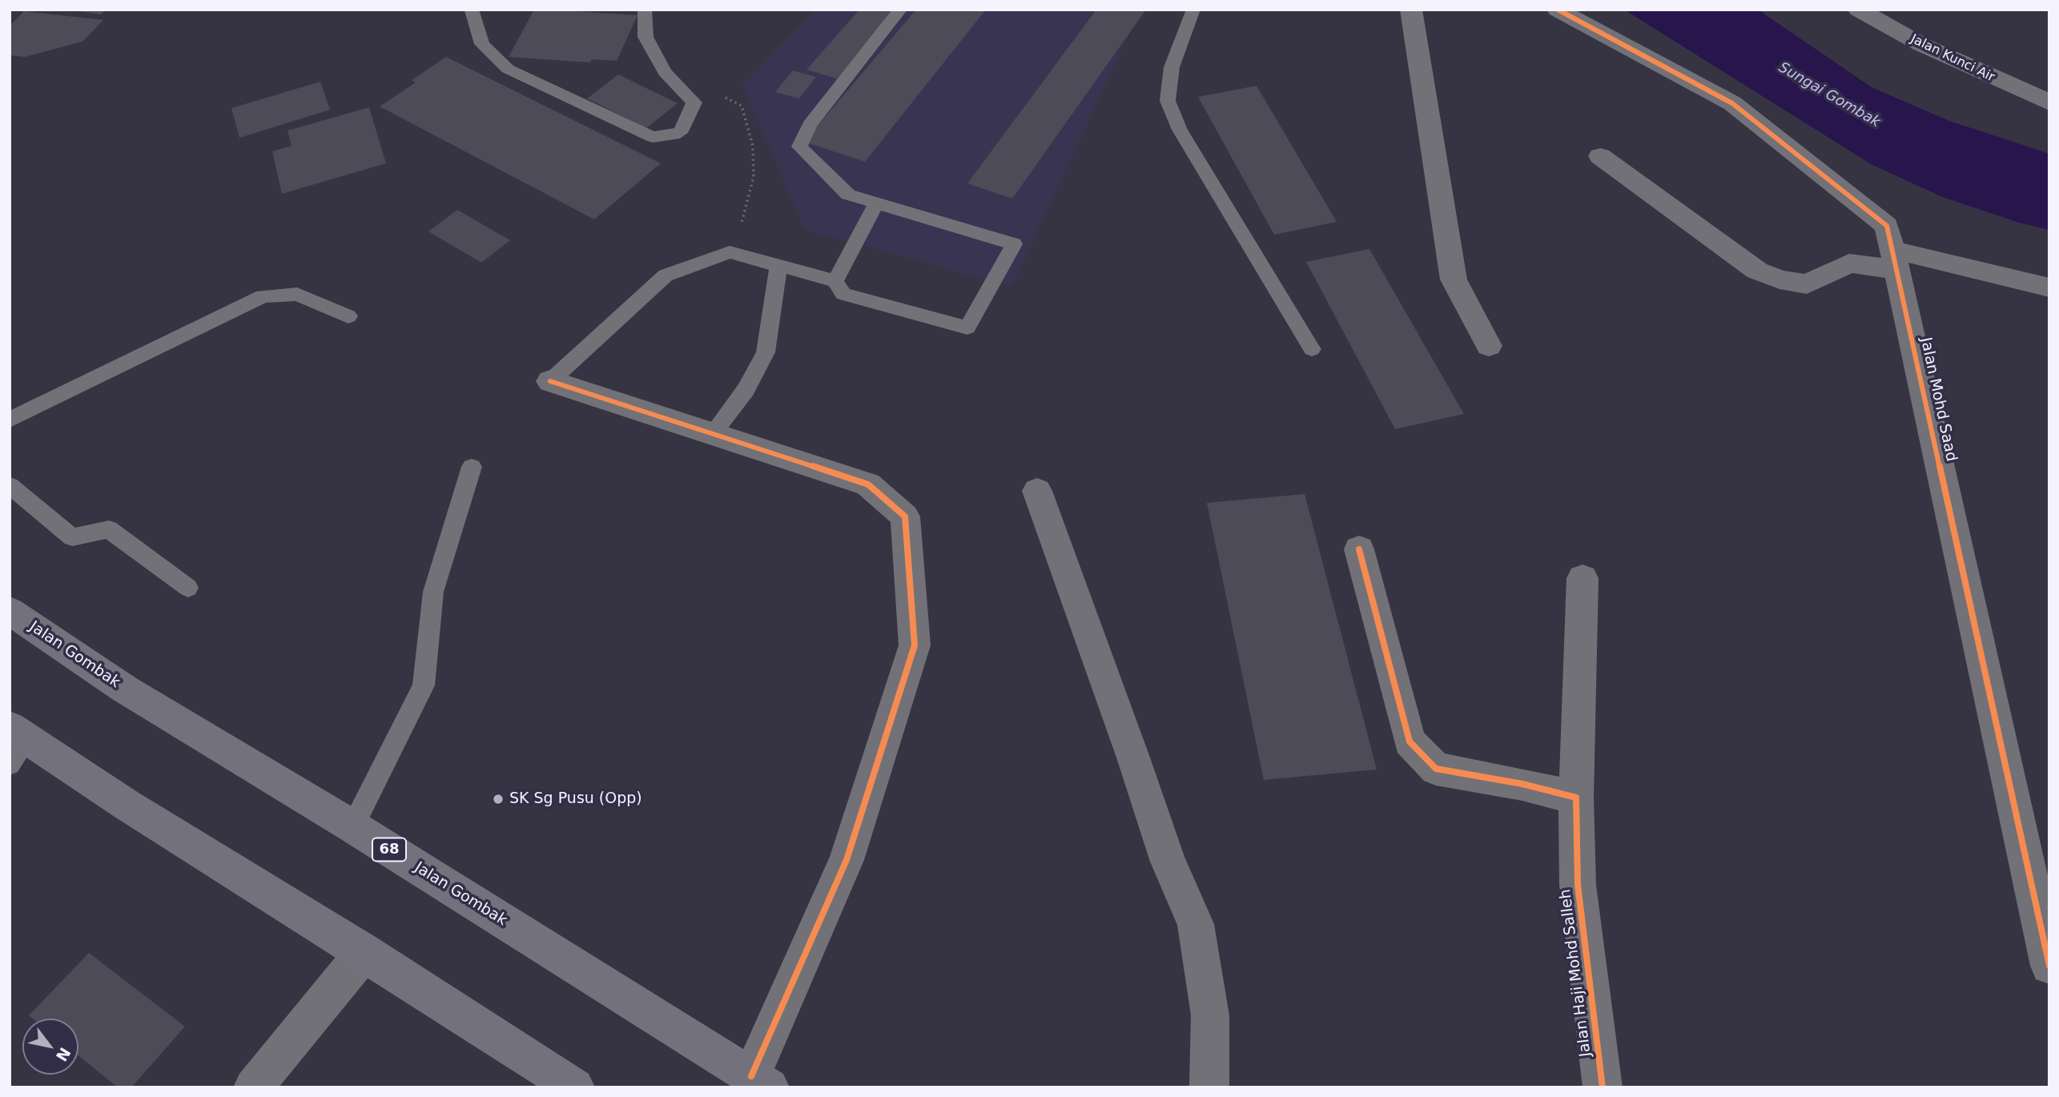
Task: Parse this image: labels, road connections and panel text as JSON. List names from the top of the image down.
{
  "streets": {
    "main road": ["Jalan Gombak", "68"],
    "street": ["Jalan Kunci Air", "Jalan Mohd Saad", "Jalan Haji Mohd Salleh"]
  },
  "water": ["Sungai Gombak"],
  "places": ["SK Sg Pusu (Opp)"],
  "north": "bottom right"
}
